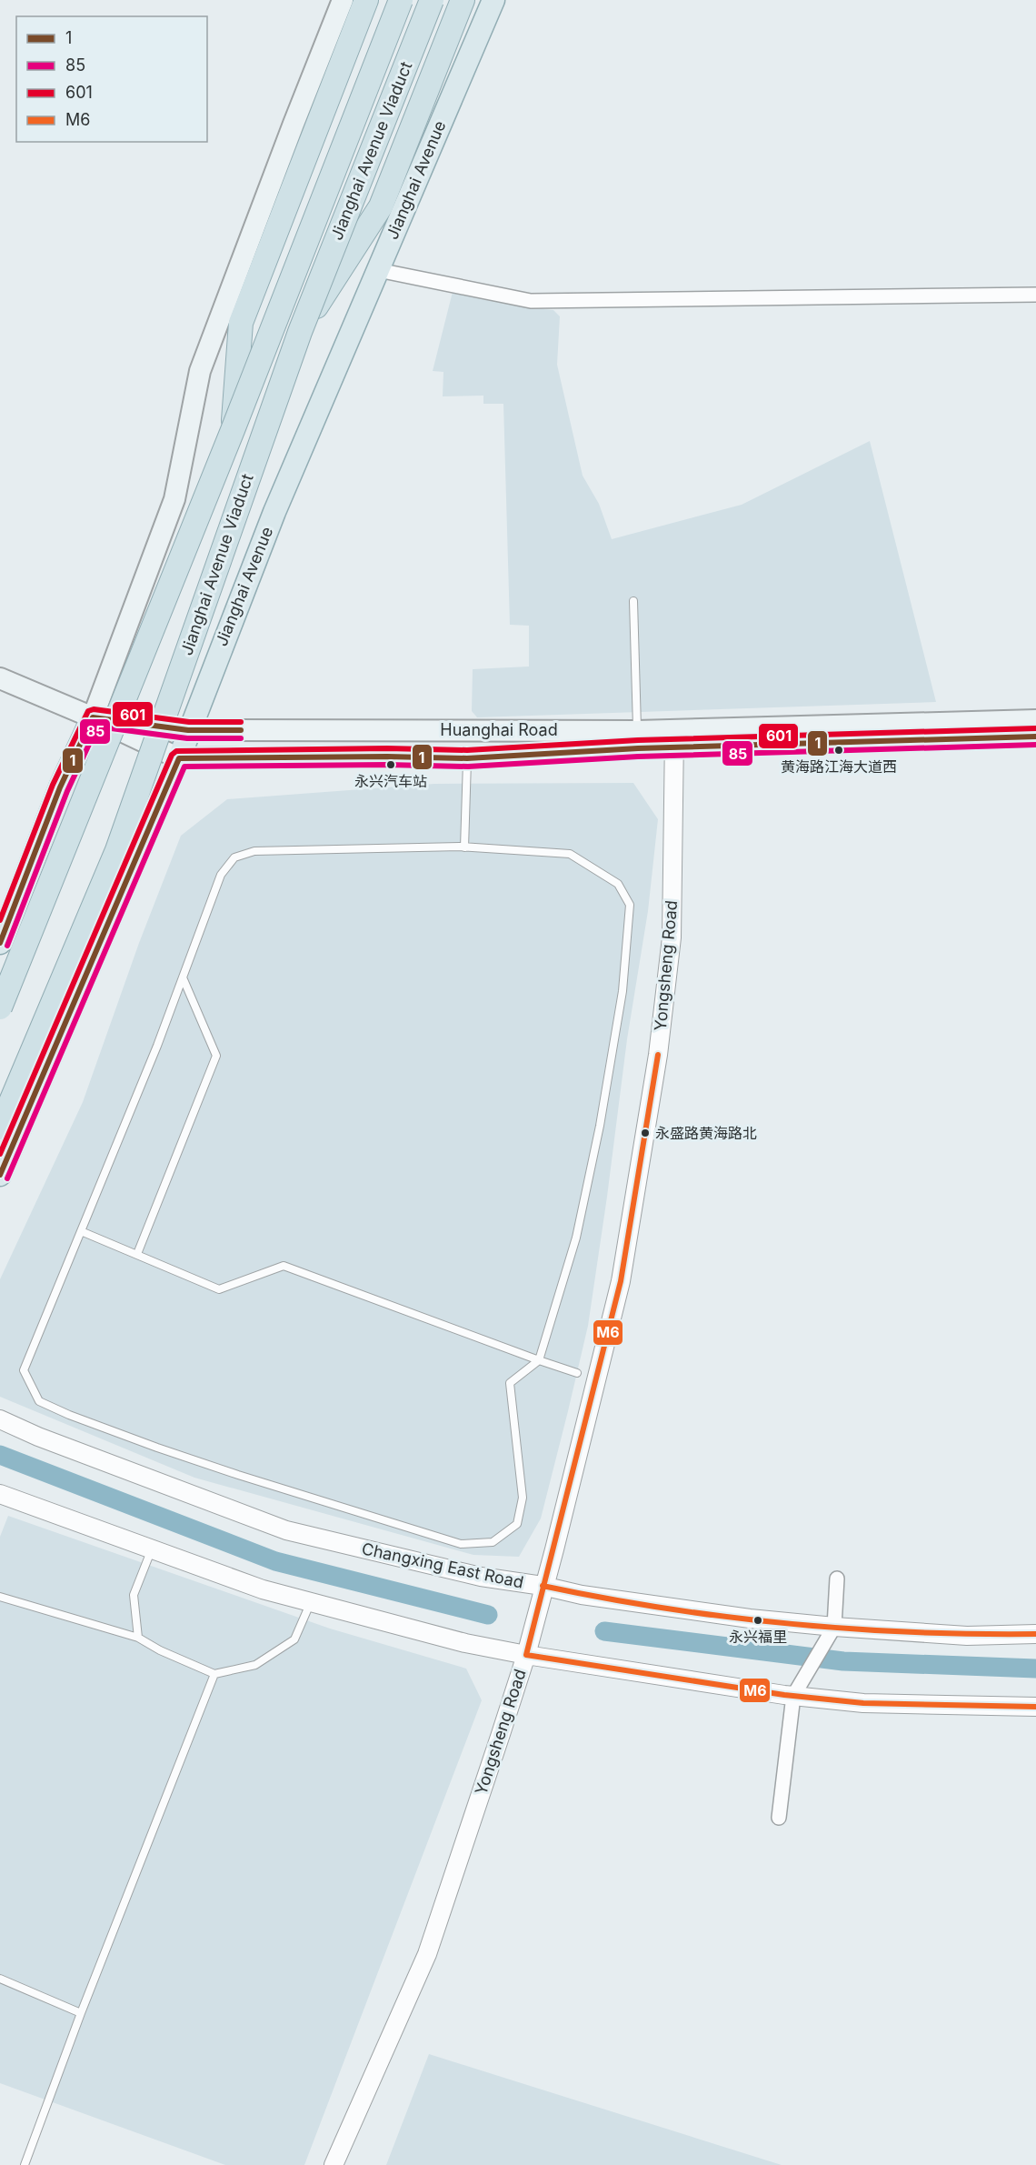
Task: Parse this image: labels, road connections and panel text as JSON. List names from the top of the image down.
{
  "streets": {
    "highway": ["Jianghai Avenue Viaduct"],
    "main road": ["Jianghai Avenue", "Huanghai Road"],
    "street": ["Yongsheng Road", "Changxing East Road"]
  },
  "crossings": [
    ["Jianghai Avenue", "Huanghai Road"],
    ["Huanghai Road", "Yongsheng Road"],
    ["Yongsheng Road", "Changxing East Road"]
  ],
  "places": [
    "黄海路江海大道西",
    "永兴汽车站",
    "永盛路黄海路北",
    "永兴福里"
  ],
  "lines": [
    "transit line 601",
    "transit line 1",
    "transit line 85",
    "transit line M6"
  ],
  "legend": [
    "1",
    "85",
    "601",
    "M6"
  ]
}
